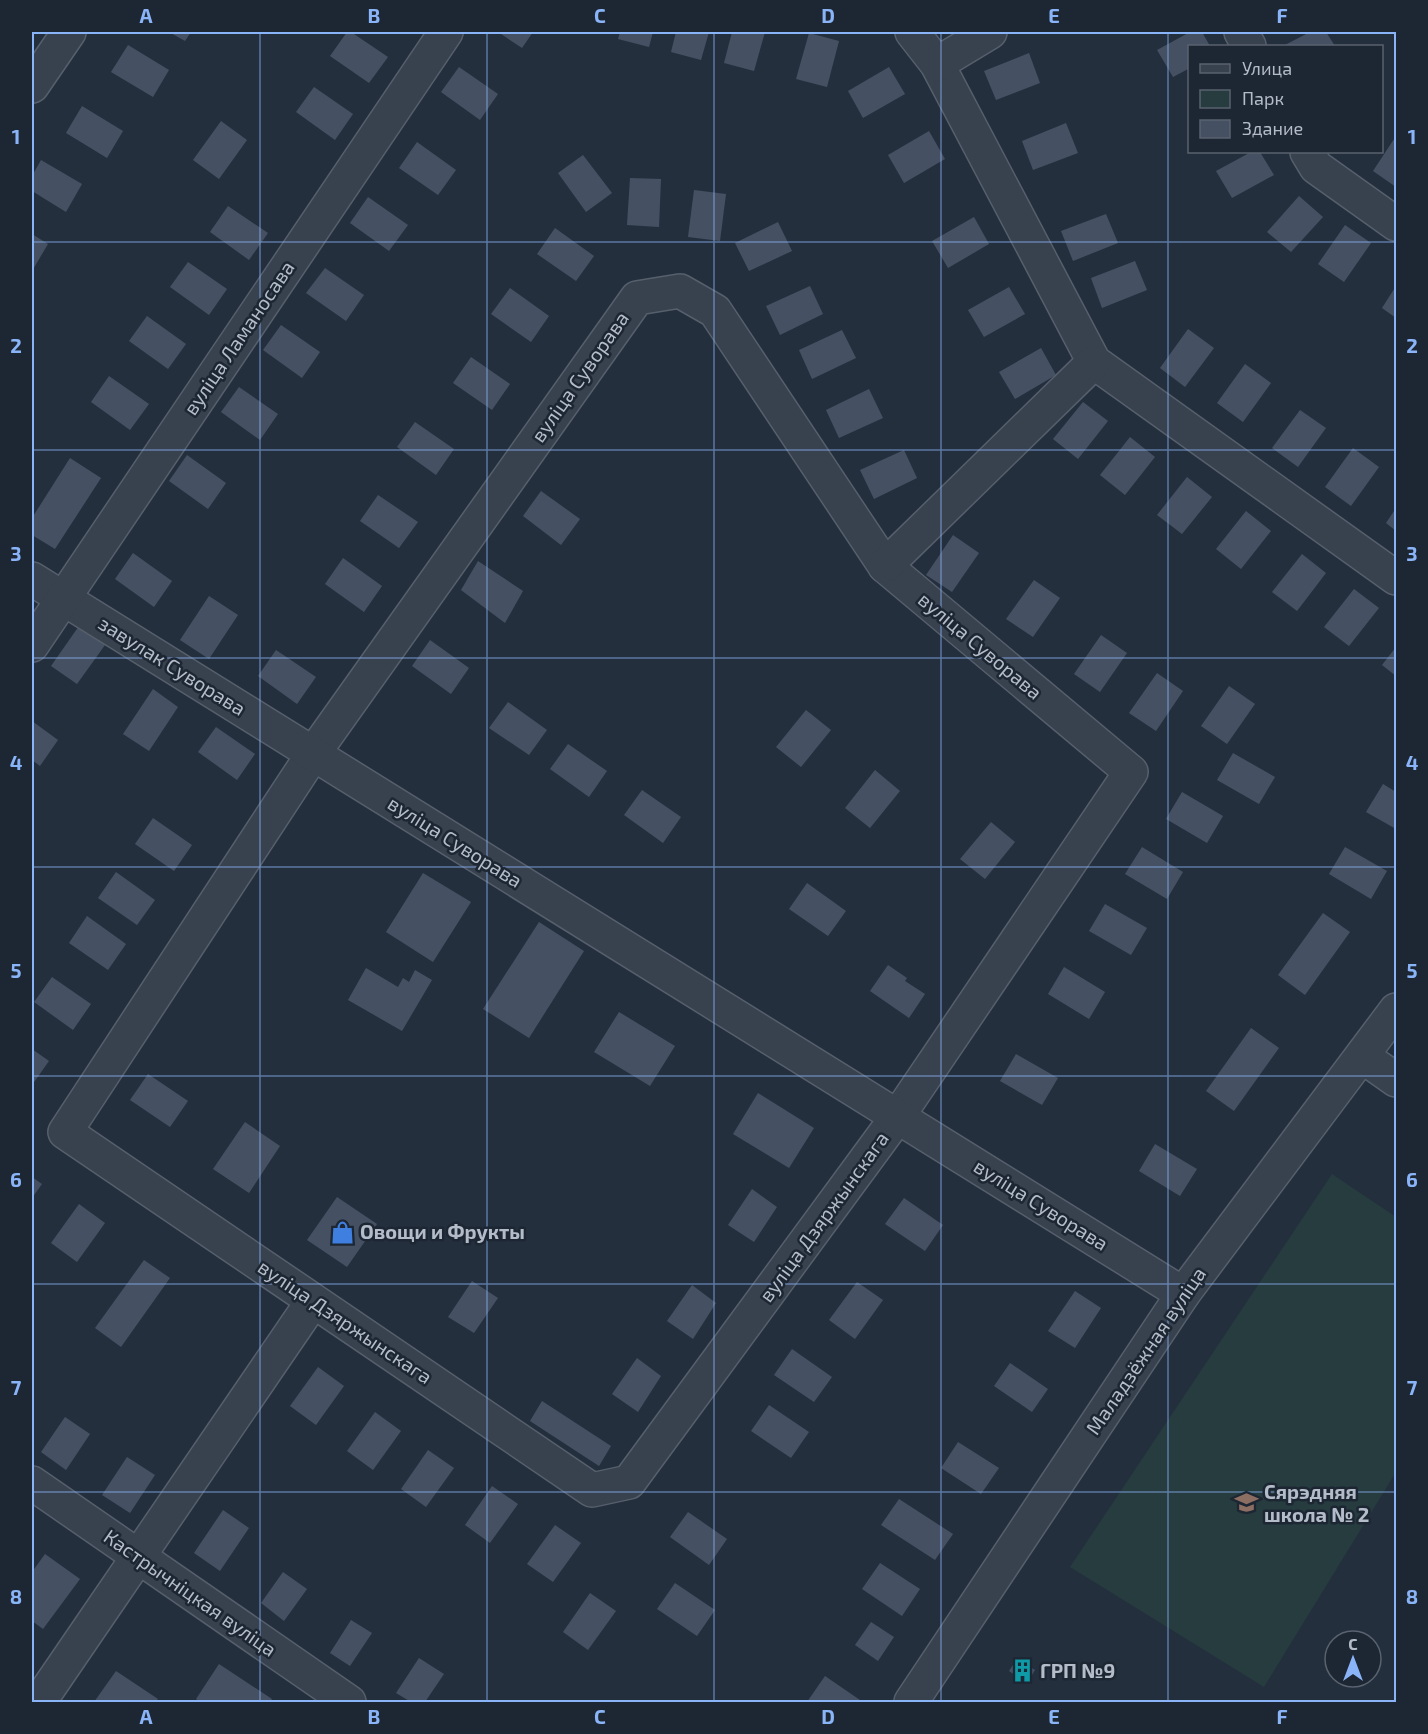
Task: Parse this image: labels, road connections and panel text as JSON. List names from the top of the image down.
{
  "streets": {
    "street": [
      "вуліца Ламаносава",
      "вуліца Суворава",
      "завулак Суворава",
      "вуліца Дзяржынскага",
      "Маладзёжная вуліца",
      "Кастрычніцкая вуліца"
    ]
  },
  "crossings": [
    ["вуліца Ламаносава", "завулак Суворава"],
    ["вуліца Суворава", "завулак Суворава"],
    ["вуліца Суворава", "вуліца Дзяржынскага"],
    ["вуліца Суворава", "Маладзёжная вуліца"],
    ["завулак Суворава", "вуліца Дзяржынскага"]
  ],
  "places": {
    "shop": ["Овощи и Фрукты"],
    "school or university": ["Сярэдняя школа № 2"],
    "building": ["ГРП №9"]
  },
  "legend": ["Улица", "Парк", "Здание"],
  "north": "top",
  "grid": {
    "columns": [
      "A",
      "B",
      "C",
      "D",
      "E",
      "F"
    ],
    "rows": [
      "1",
      "2",
      "3",
      "4",
      "5",
      "6",
      "7",
      "8"
    ]
  }
}
